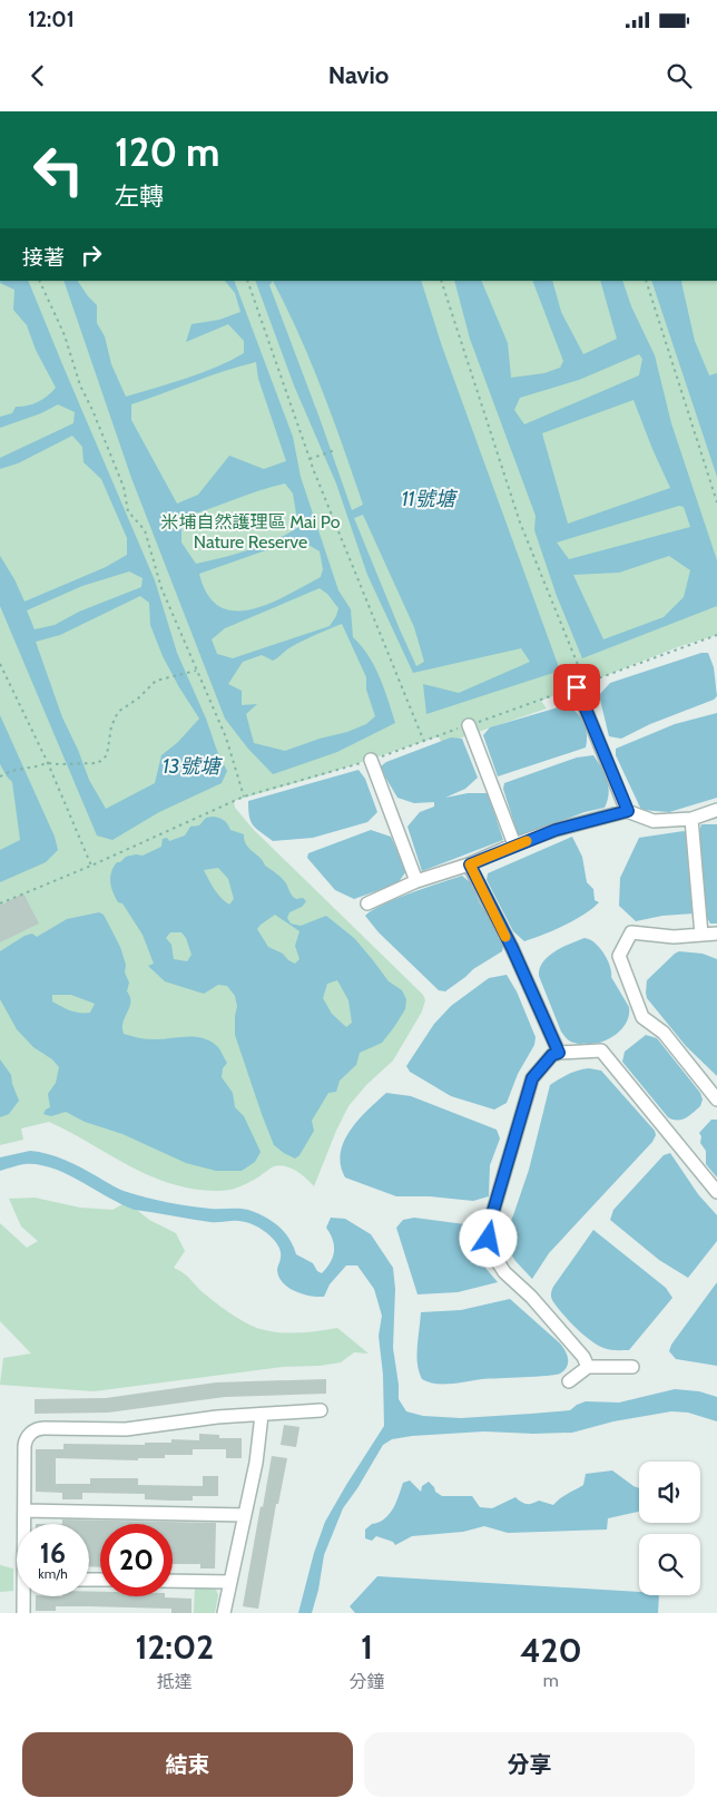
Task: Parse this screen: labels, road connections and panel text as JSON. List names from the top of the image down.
{
  "water": ["11號塘", "13號塘"],
  "parks": ["米埔自然護理區 Mai Po Nature Reserve"],
  "page": {
    "status": "12:01",
    "header": "Navio",
    "turn": ["120 m", "左轉"],
    "then": "接著",
    "speed": "16 km/h",
    "limit": "20",
    "eta": [
      "12:02",
      "抵達",
      "1",
      "分鐘",
      "420",
      "m"
    ],
    "buttons": ["結束", "分享"]
  }
}
